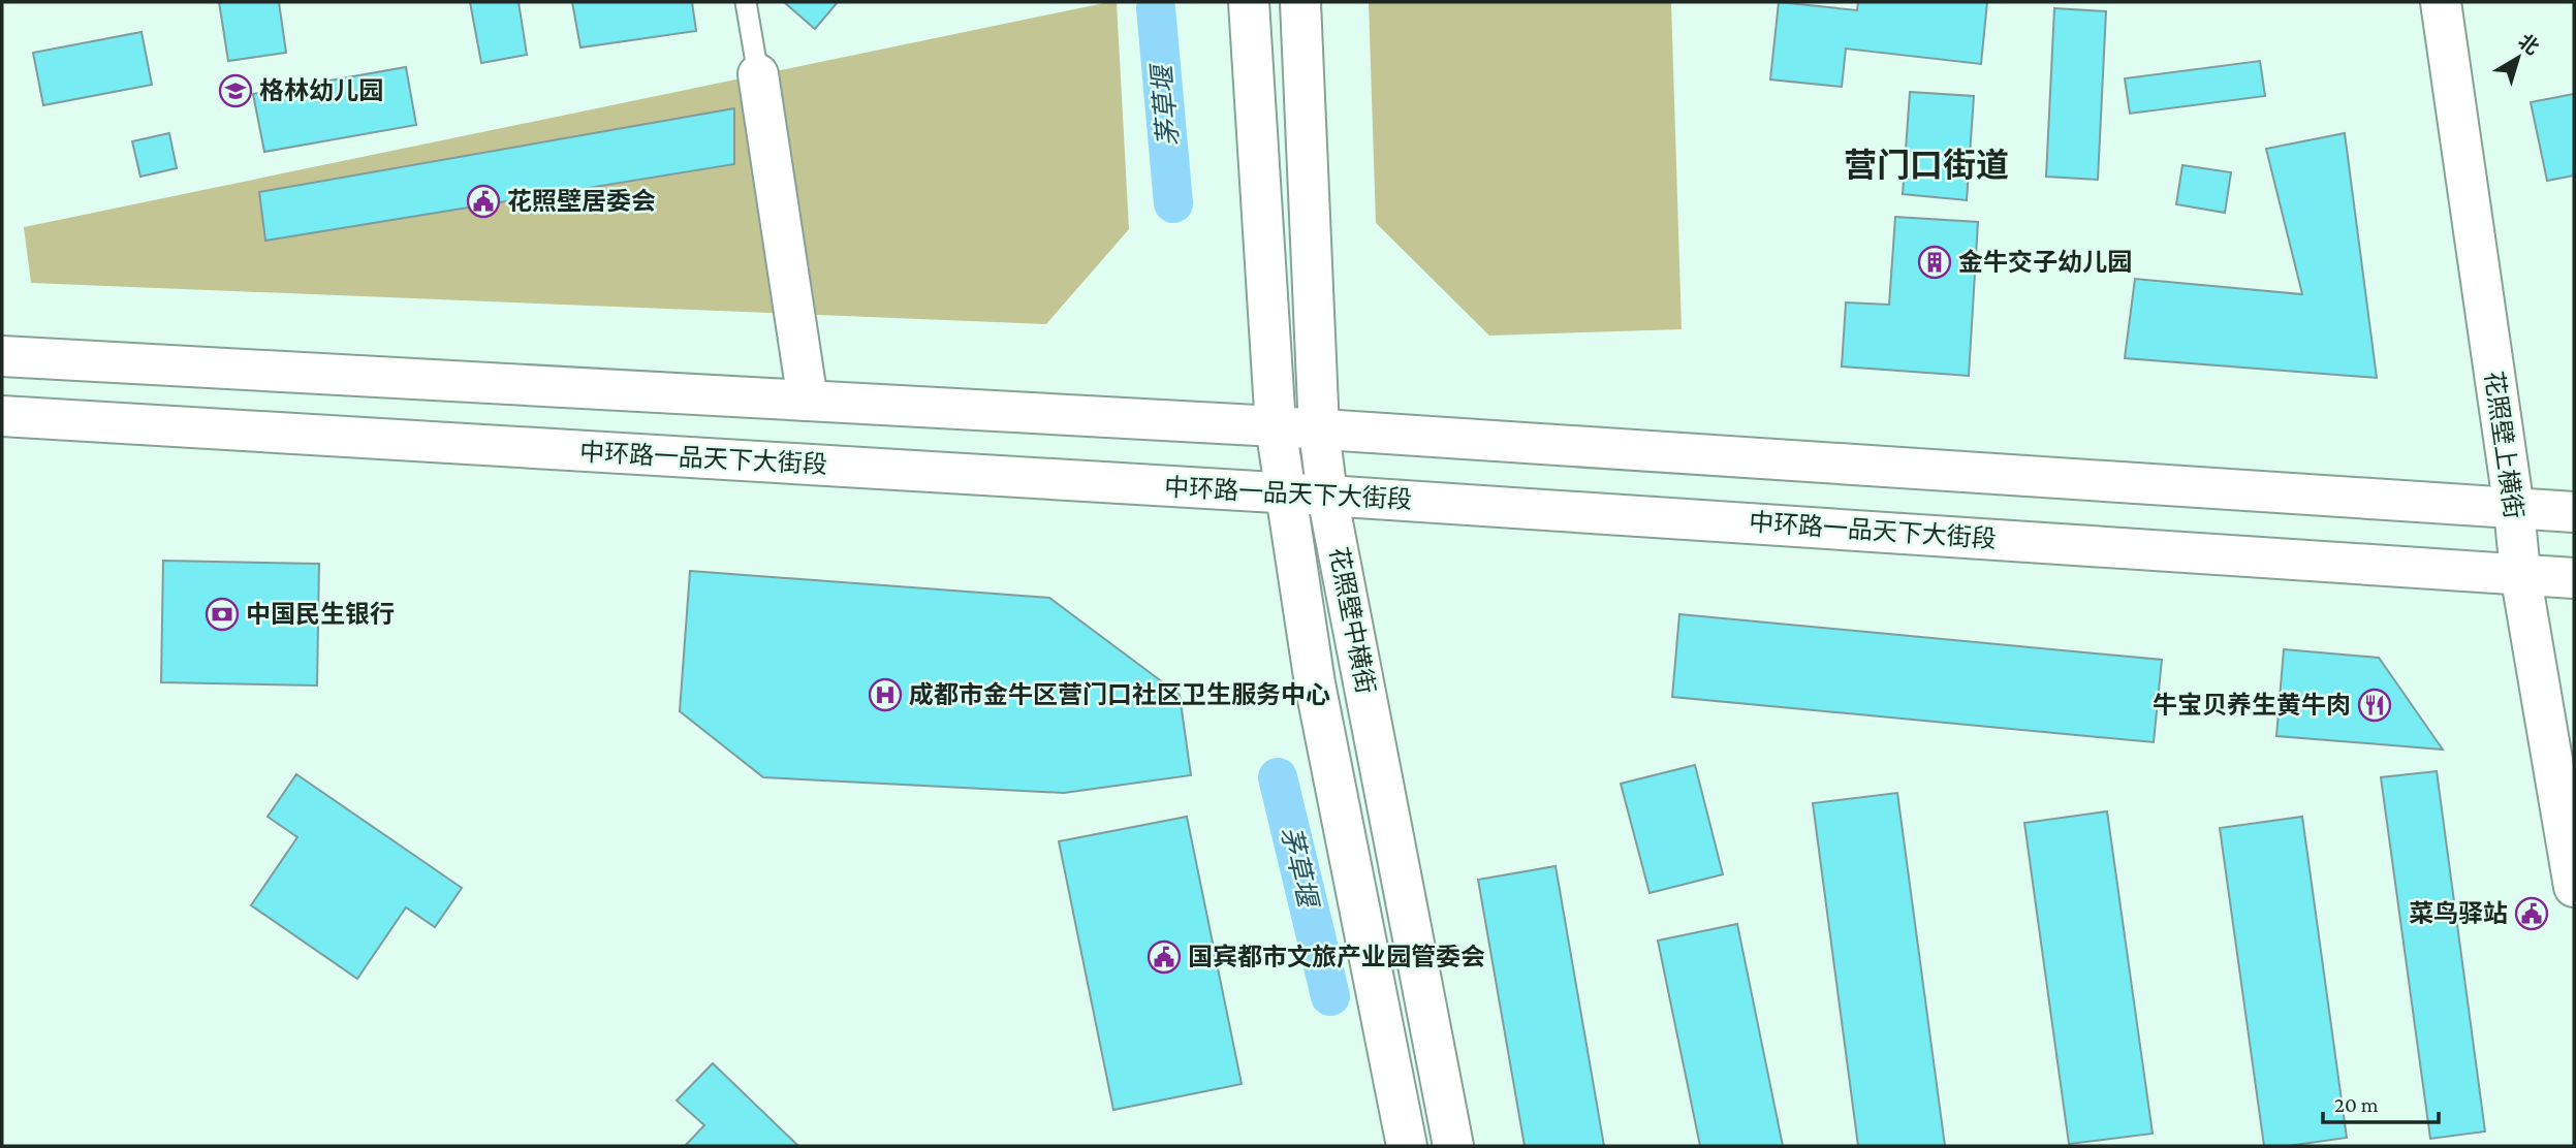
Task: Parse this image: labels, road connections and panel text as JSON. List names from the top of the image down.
{
  "streets": {
    "main road": ["花照壁上横街", "中环路一品天下大街段", "花照壁中横街"]
  },
  "crossings": [
    ["花照壁上横街", "中环路一品天下大街段"],
    ["中环路一品天下大街段", "花照壁中横街"]
  ],
  "districts": ["营门口街道"],
  "water": ["茅草堰"],
  "places": {
    "school or university": ["格林幼儿园"],
    "public building": ["花照壁居委会", "菜鸟驿站", "国宾都市文旅产业园管委会"],
    "building": ["金牛交子幼儿园"],
    "bank": ["中国民生银行"],
    "hospital": ["成都市金牛区营门口社区卫生服务中心"],
    "restaurant": ["牛宝贝养生黄牛肉"]
  },
  "scale_bar": "20 m",
  "north": "top right"
}
